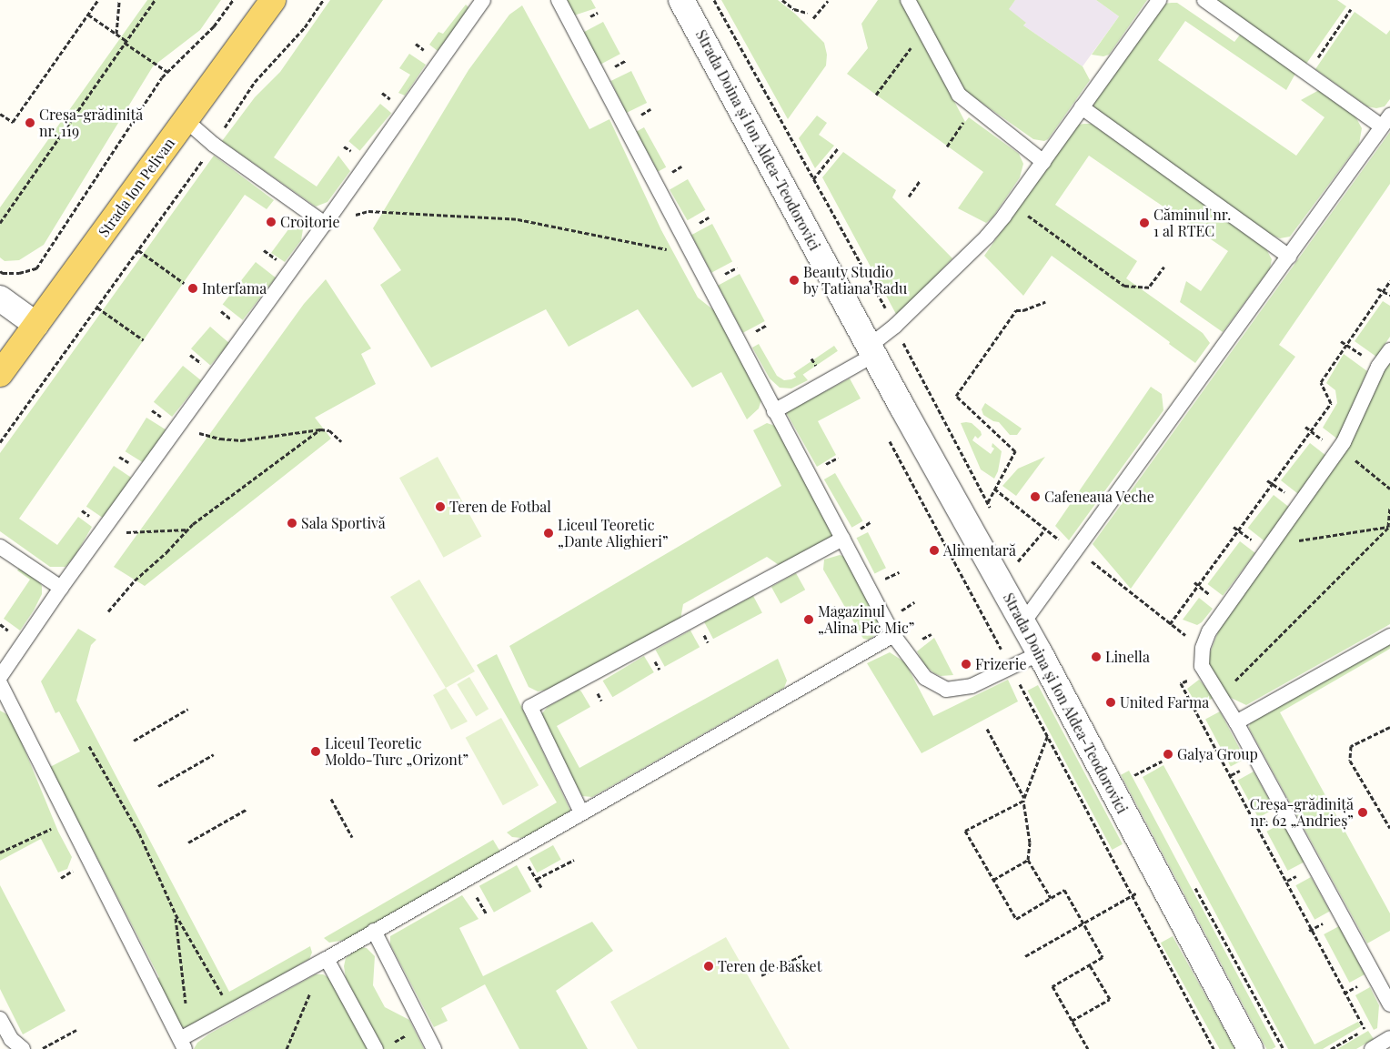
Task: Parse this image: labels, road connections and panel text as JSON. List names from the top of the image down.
{
  "streets": {
    "main road": ["Strada Ion Pelivan"],
    "street": ["Strada Doina și Ion Aldea-Teodorovici"]
  },
  "places": [
    "Creșa-grădiniță nr. 119",
    "Croitorie",
    "Căminul nr. 1 al RTEC",
    "Beauty Studio by Tatiana Radu",
    "Interfama",
    "Cafeneaua Veche",
    "Teren de Fotbal",
    "Sala Sportivă",
    "Liceul Teoretic „Dante Alighieri”",
    "Alimentară",
    "Magazinul „Alina Pic Mic”",
    "Linella",
    "Frizerie",
    "United Farma",
    "Liceul Teoretic Moldo-Turc „Orizont”",
    "Galya Group",
    "Creșa-grădiniță nr. 62 „Andrieș”",
    "Teren de Basket"
  ]
}
